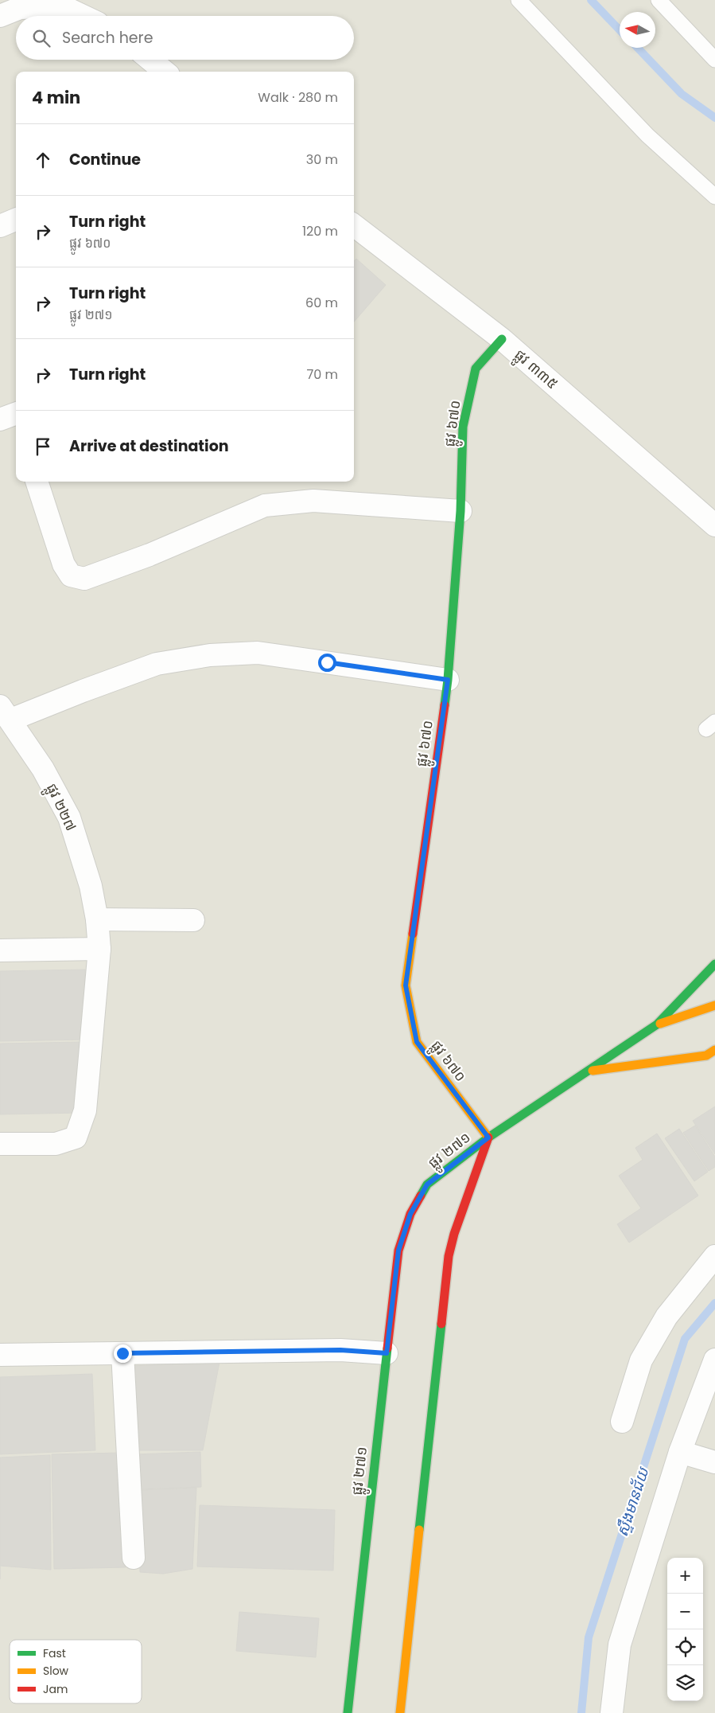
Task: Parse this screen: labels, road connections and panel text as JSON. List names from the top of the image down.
{
  "streets": {
    "main road": ["ផ្លូវ ៦៧០", "ផ្លូវ ២៧១"],
    "street": ["ផ្លូវ ៣៣៥", "ផ្លូវ ២២៧"]
  },
  "crossings": [
    ["ផ្លូវ ៣៣៥", "ផ្លូវ ៦៧០"],
    ["ផ្លូវ ៦៧០", "ផ្លូវ ២៧១"]
  ],
  "water": ["ស្ទឹងមានជ័យ"],
  "legend": ["Fast", "Slow", "Jam"],
  "north": "left",
  "page": {
    "search": "Search here",
    "heading": ["4 min", "Walk · 280 m"],
    "list": [
      ["Continue", "30 m"],
      ["Turn right", "ផ្លូវ ៦៧០", "120 m"],
      ["Turn right", "ផ្លូវ ២៧១", "60 m"],
      ["Turn right", "70 m"],
      "Arrive at destination"
    ],
    "map_buttons": ["+", "−"]
  }
}
